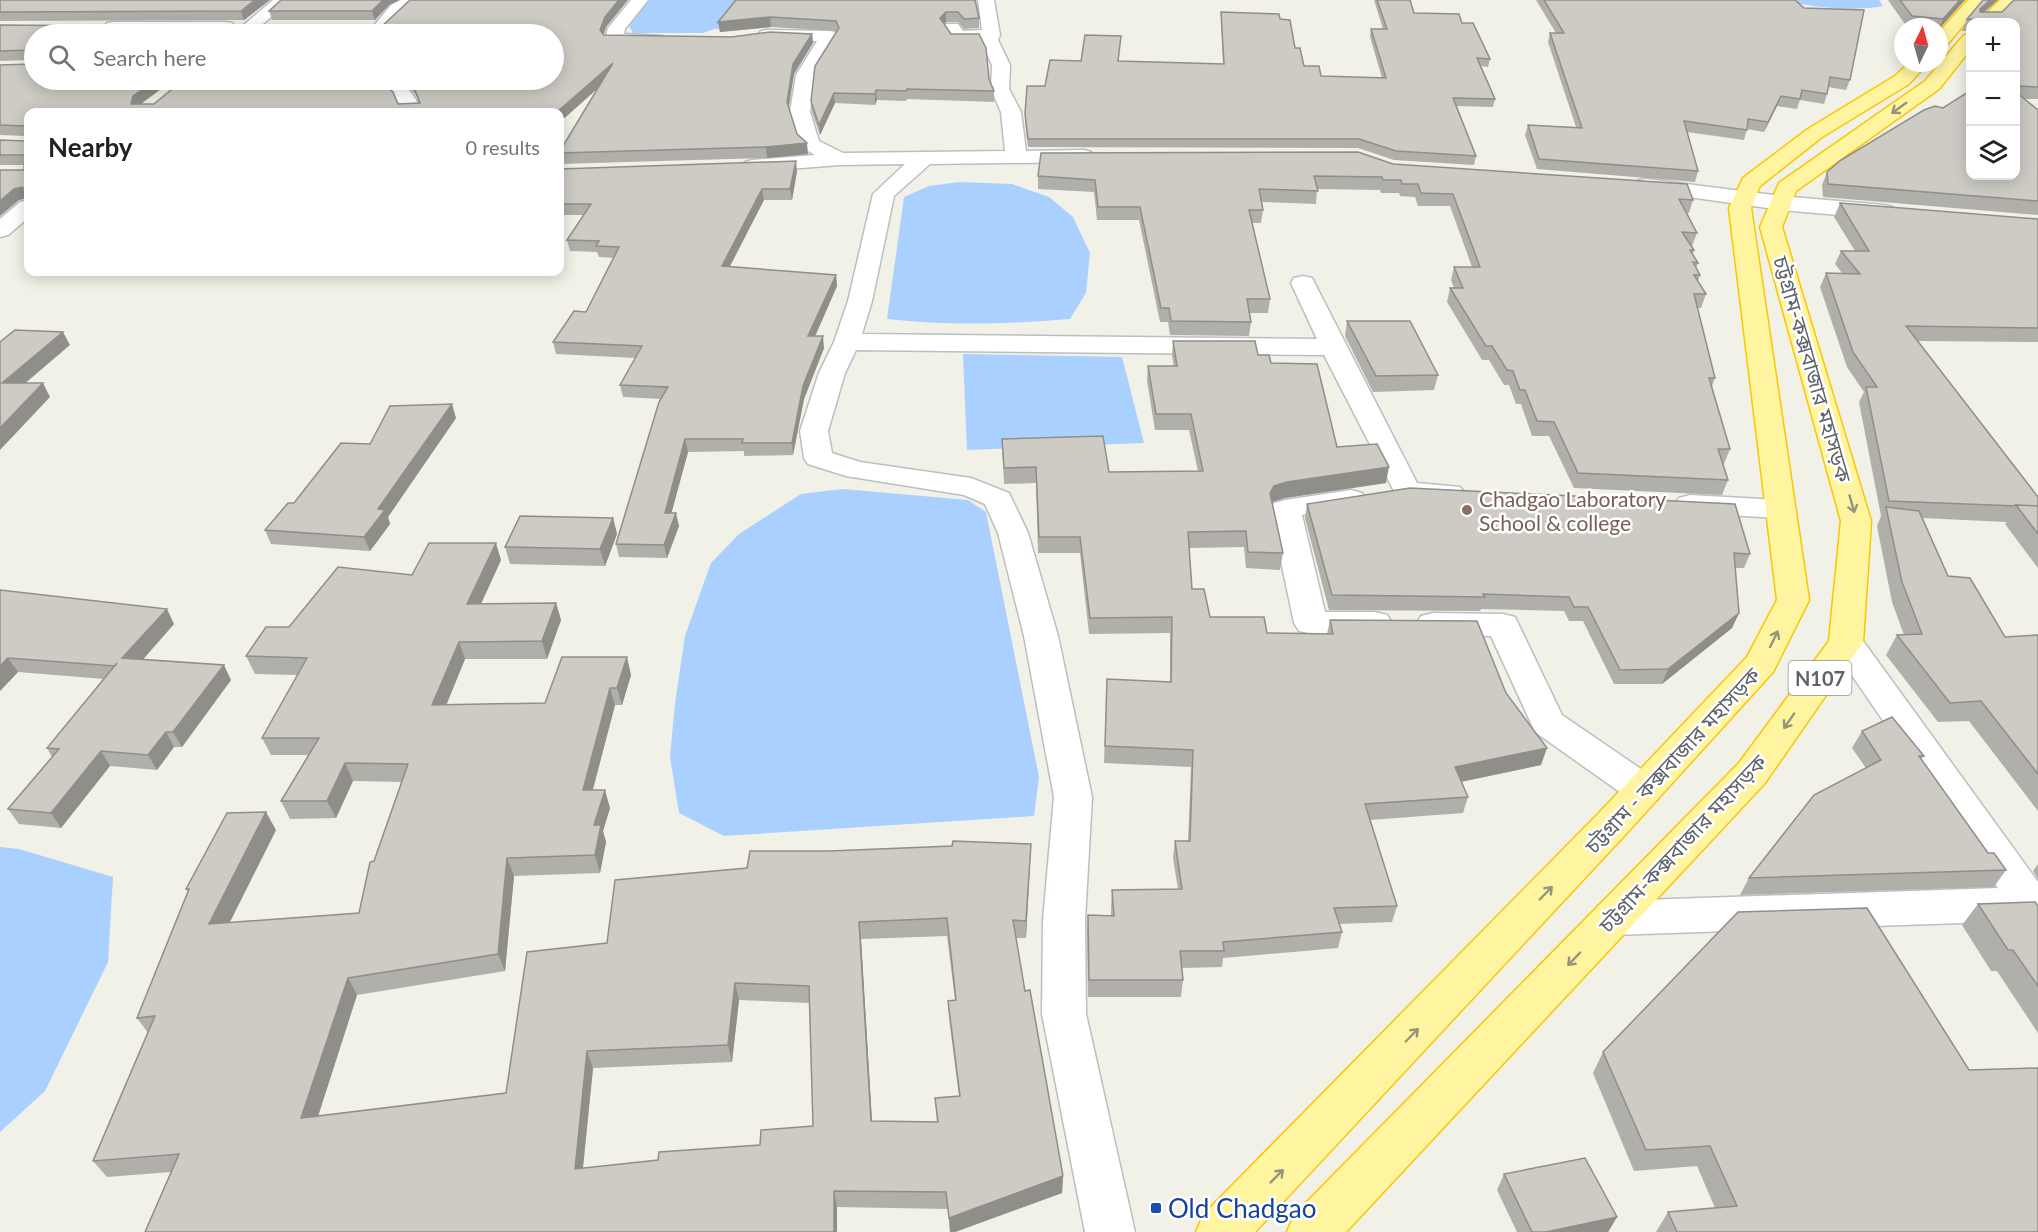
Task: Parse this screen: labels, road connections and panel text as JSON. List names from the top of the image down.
{
  "streets": {
    "highway": ["চট্টগ্রাম-কক্সবাজার মহাসড়ক", "N107", "চট্টগ্রাম - কক্সবাজার মহাসড়ক"]
  },
  "one_way": ["চট্টগ্রাম-কক্সবাজার মহাসড়ক", "চট্টগ্রাম - কক্সবাজার মহাসড়ক"],
  "places": {
    "other": ["Chadgao Laboratory School & college"],
    "transit": ["Old Chadgao"]
  },
  "north": "top",
  "page": {
    "map_buttons": ["+", "−"],
    "search": "Search here",
    "heading": ["Nearby", "0 results"]
  }
}
